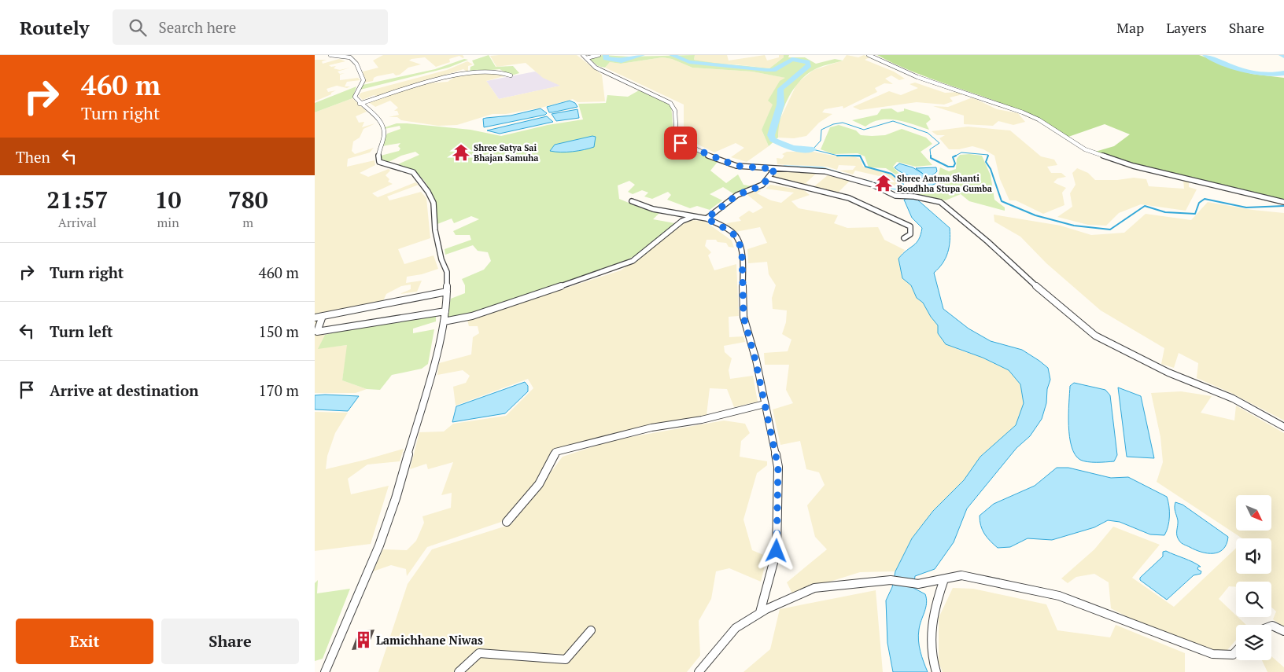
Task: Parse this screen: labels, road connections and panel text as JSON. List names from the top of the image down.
{
  "places": {
    "temple": ["Shree Satya Sai Bhajan Samuha", "Shree Aatma Shanti Boudhha Stupa Gumba"],
    "building": ["Lamichhane Niwas"]
  },
  "north": "bottom right",
  "page": {
    "header": "Routely",
    "search": "Search here",
    "nav": ["Map", "Layers", "Share"],
    "turn": ["460 m", "Turn right"],
    "then": "Then",
    "eta": [
      "21:57",
      "Arrival",
      "10",
      "min",
      "780",
      "m"
    ],
    "list": [
      {
        "name": "Turn right",
        "value": "460 m"
      },
      {
        "name": "Turn left",
        "value": "150 m"
      },
      {
        "name": "Arrive at destination",
        "value": "170 m"
      }
    ],
    "buttons": ["Exit", "Share"]
  }
}
